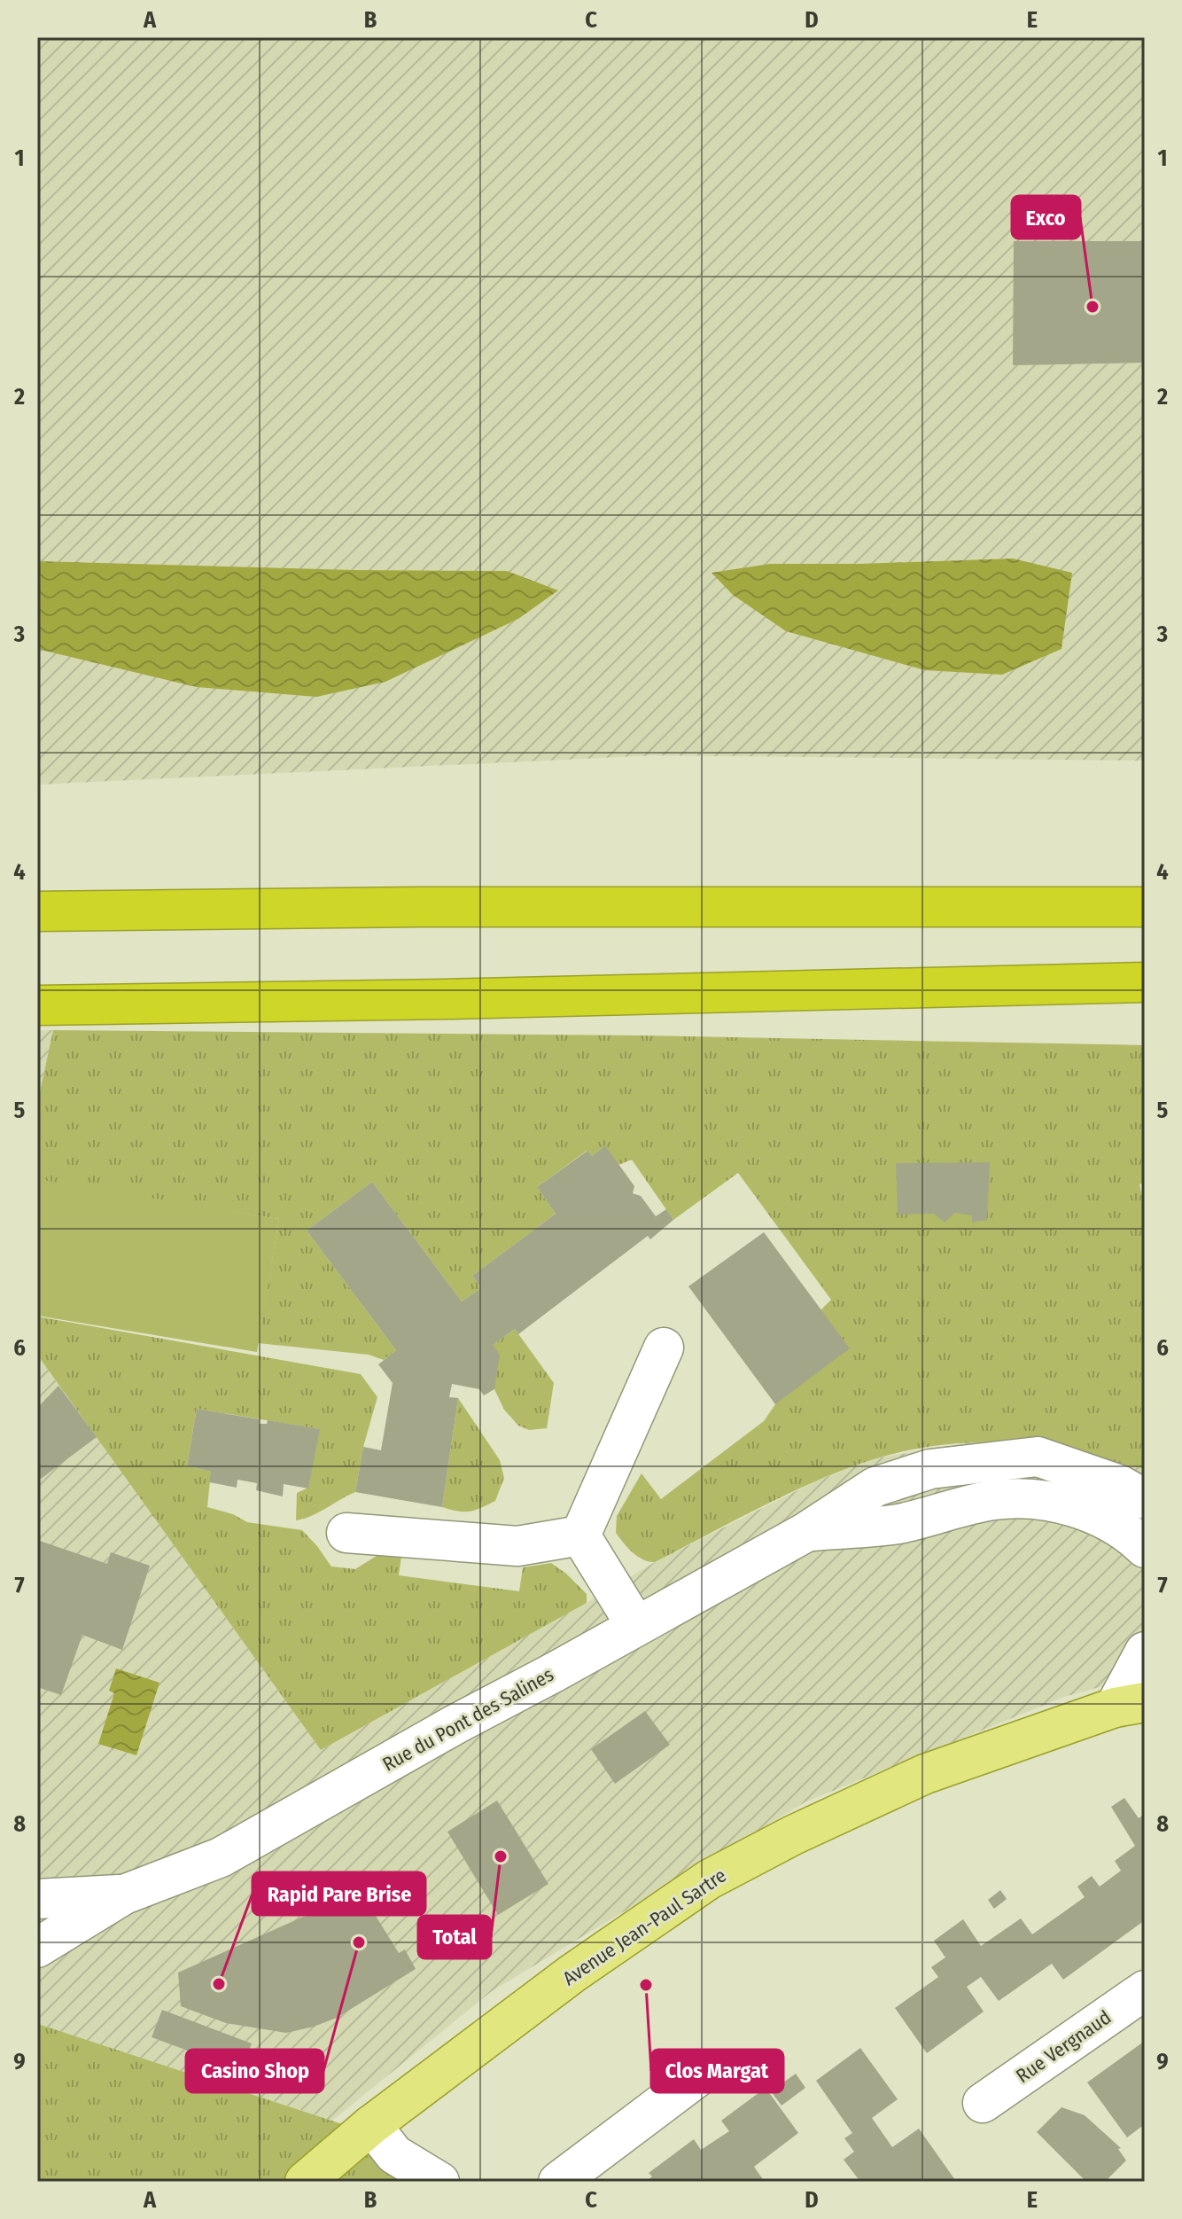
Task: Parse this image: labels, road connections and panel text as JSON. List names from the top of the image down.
{
  "streets": {
    "main road": ["Avenue Jean-Paul Sartre"],
    "street": ["Rue du Pont des Salines", "Rue Vergnaud"]
  },
  "places": [
    "Exco",
    "Total",
    "Casino Shop",
    "Rapid Pare Brise",
    "Clos Margat"
  ],
  "grid": {
    "columns": [
      "A",
      "B",
      "C",
      "D",
      "E"
    ],
    "rows": [
      "1",
      "2",
      "3",
      "4",
      "5",
      "6",
      "7",
      "8",
      "9"
    ]
  }
}
